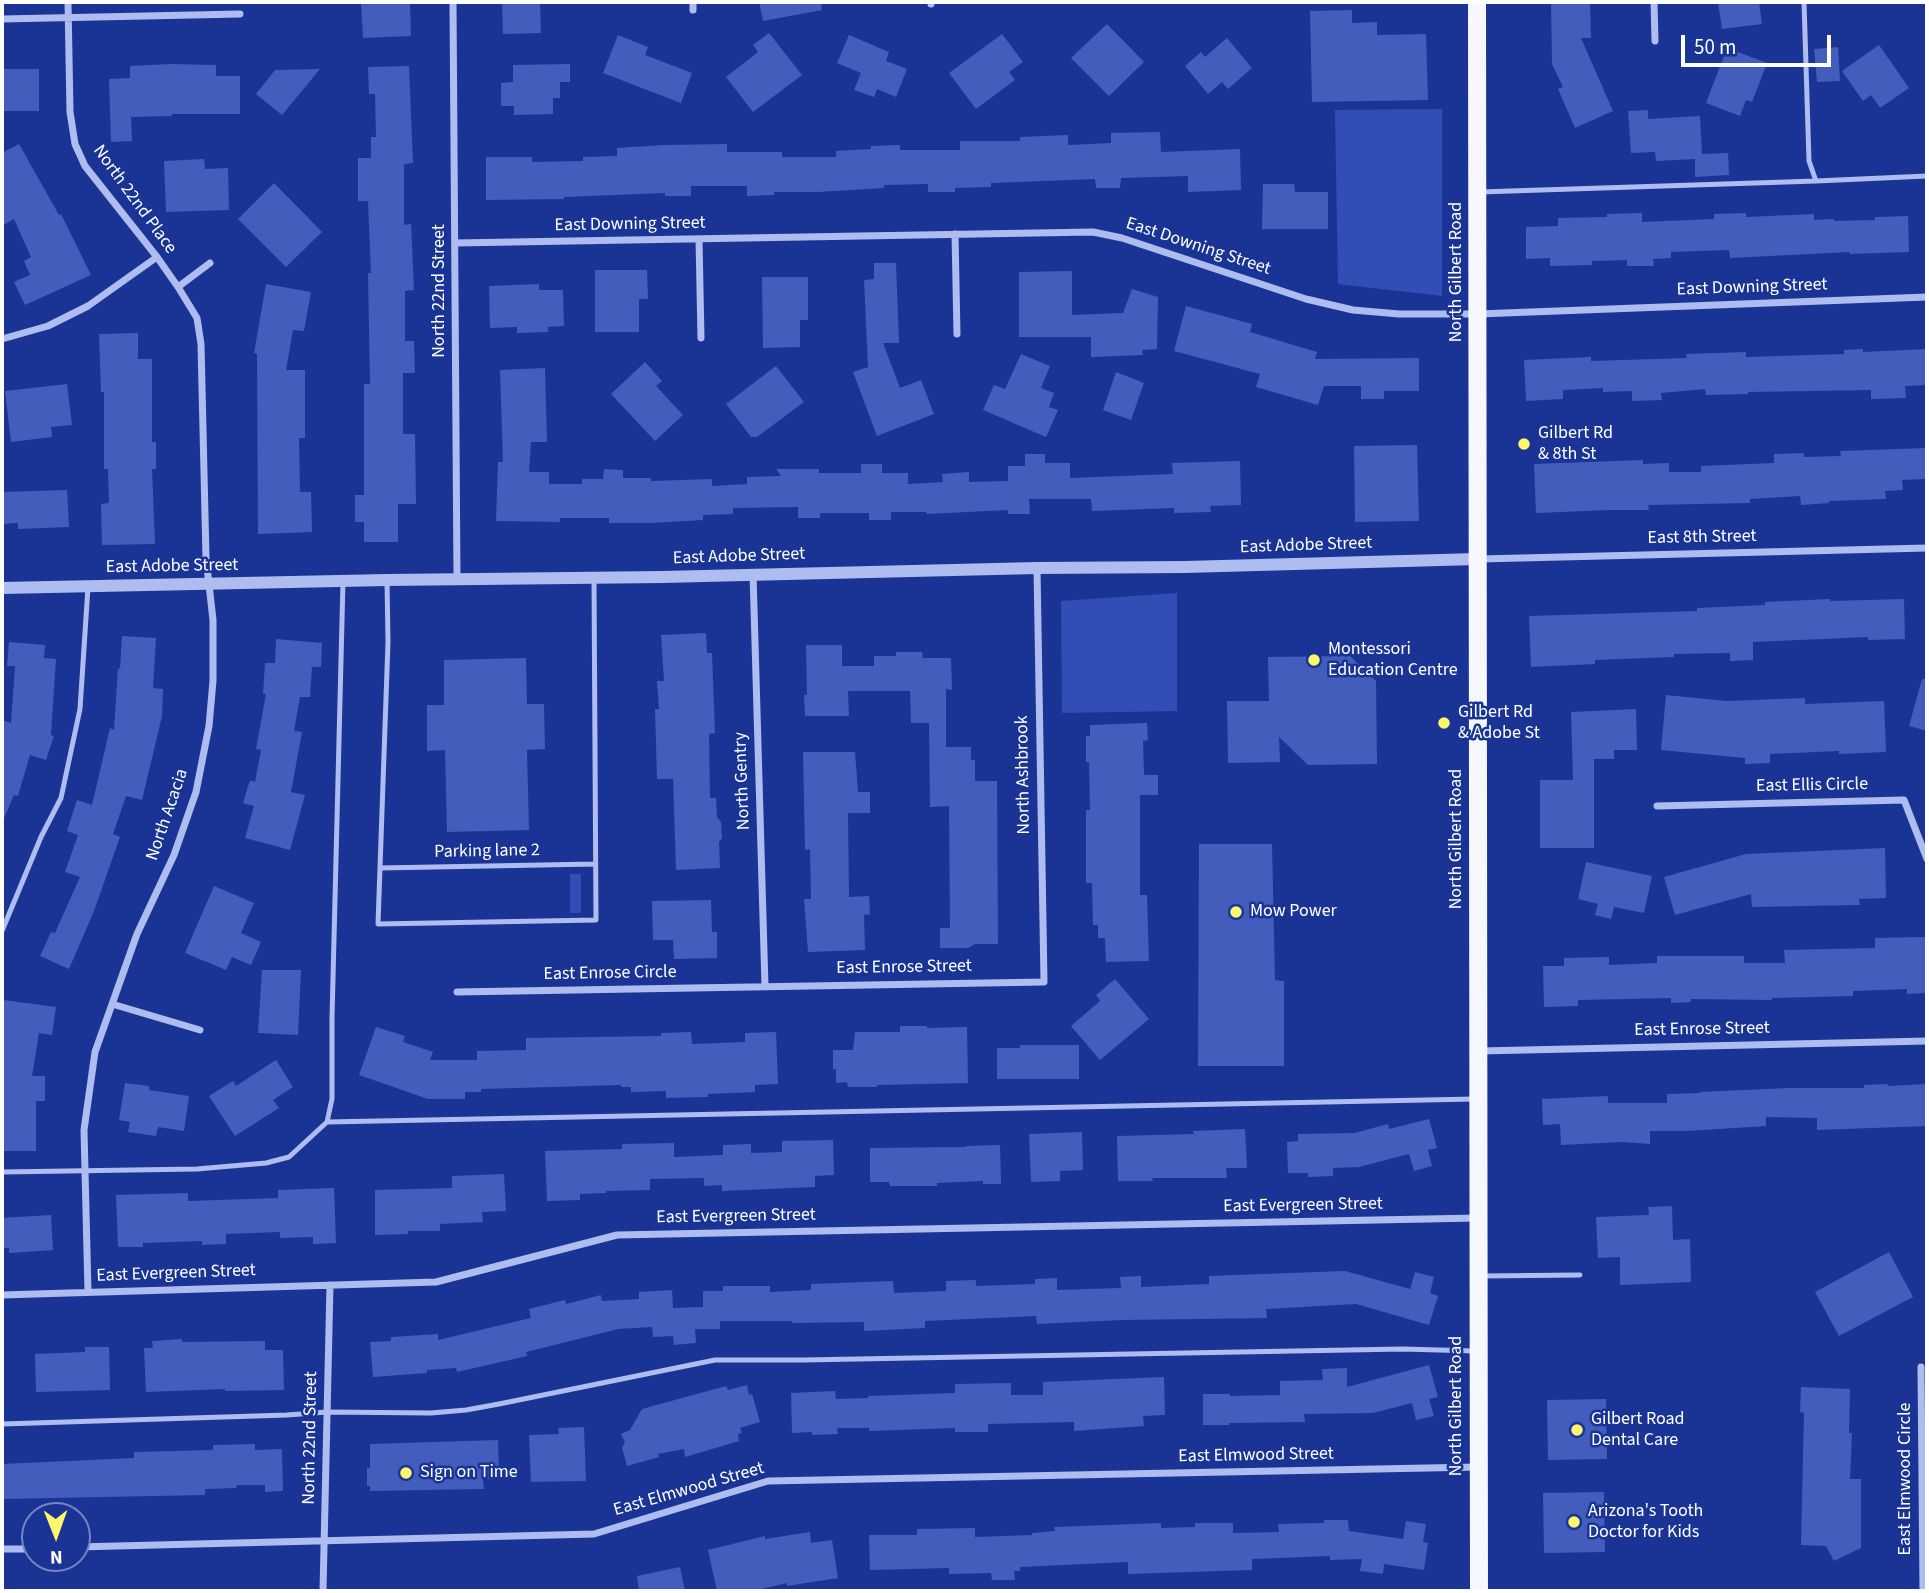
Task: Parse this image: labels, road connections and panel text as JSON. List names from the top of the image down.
{
  "streets": {
    "main road": ["North Gilbert Road"],
    "street": [
      "North 22nd Place",
      "East Downing Street",
      "North 22nd Street",
      "East 8th Street",
      "East Adobe Street",
      "North Ashbrook",
      "North Gentry",
      "East Ellis Circle",
      "North Acacia",
      "East Enrose Street",
      "East Enrose Circle",
      "East Evergreen Street",
      "East Elmwood Street",
      "East Elmwood Circle"
    ],
    "lane": ["Parking lane 2"]
  },
  "crossings": [
    ["North 22nd Place", "East Adobe Street"],
    ["North 22nd Place", "North Acacia"],
    ["East Downing Street", "North Gilbert Road"],
    ["East Downing Street", "North 22nd Street"],
    ["North Gilbert Road", "East 8th Street"],
    ["North Gilbert Road", "East Adobe Street"],
    ["North Gilbert Road", "East Enrose Street"],
    ["North Gilbert Road", "East Evergreen Street"],
    ["North Gilbert Road", "East Elmwood Street"],
    ["North 22nd Street", "East Adobe Street"],
    ["North 22nd Street", "East Evergreen Street"],
    ["North 22nd Street", "East Elmwood Street"],
    ["East 8th Street", "East Adobe Street"],
    ["East Adobe Street", "North Ashbrook"],
    ["East Adobe Street", "North Gentry"],
    ["East Adobe Street", "North Acacia"],
    ["North Ashbrook", "East Enrose Street"],
    ["North Gentry", "East Enrose Street"],
    ["North Gentry", "East Enrose Circle"],
    ["North Acacia", "East Evergreen Street"],
    ["East Enrose Street", "East Enrose Circle"]
  ],
  "places": [
    "Gilbert Rd & 8th St",
    "Montessori Education Centre",
    "Gilbert Rd & Adobe St",
    "Mow Power",
    "Gilbert Road Dental Care",
    "Sign on Time",
    "Arizona's Tooth Doctor for Kids"
  ],
  "scale_bar": "50 m",
  "north": "bottom"
}
